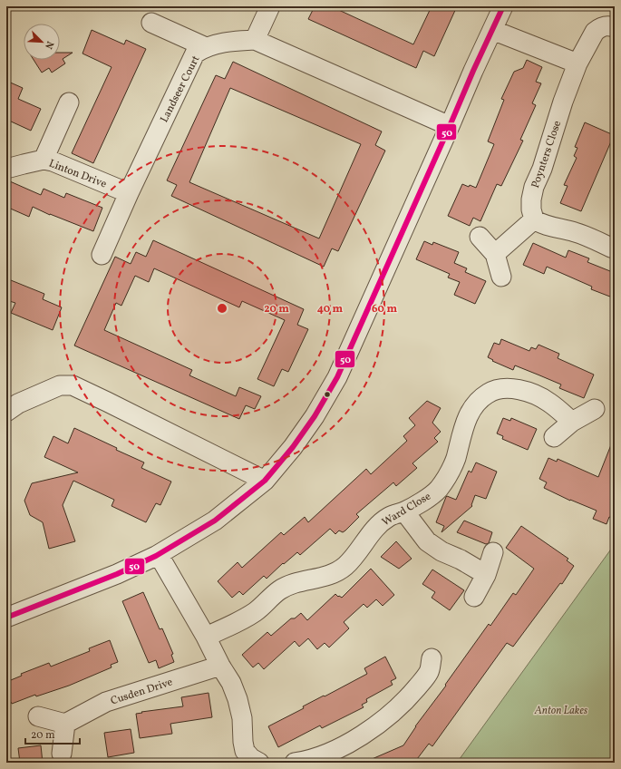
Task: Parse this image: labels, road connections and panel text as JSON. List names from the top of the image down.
{
  "streets": {
    "street": [
      "Landseer Court",
      "Poynters Close",
      "Linton Drive",
      "Ward Close",
      "Cusden Drive"
    ]
  },
  "crossings": [
    ["Landseer Court", "Linton Drive"]
  ],
  "parks": ["Anton Lakes"],
  "lines": ["transit line 50"],
  "scale_bar": "20 m",
  "north": "bottom right",
  "rings": ["20 m", "40 m", "60 m"]
}
